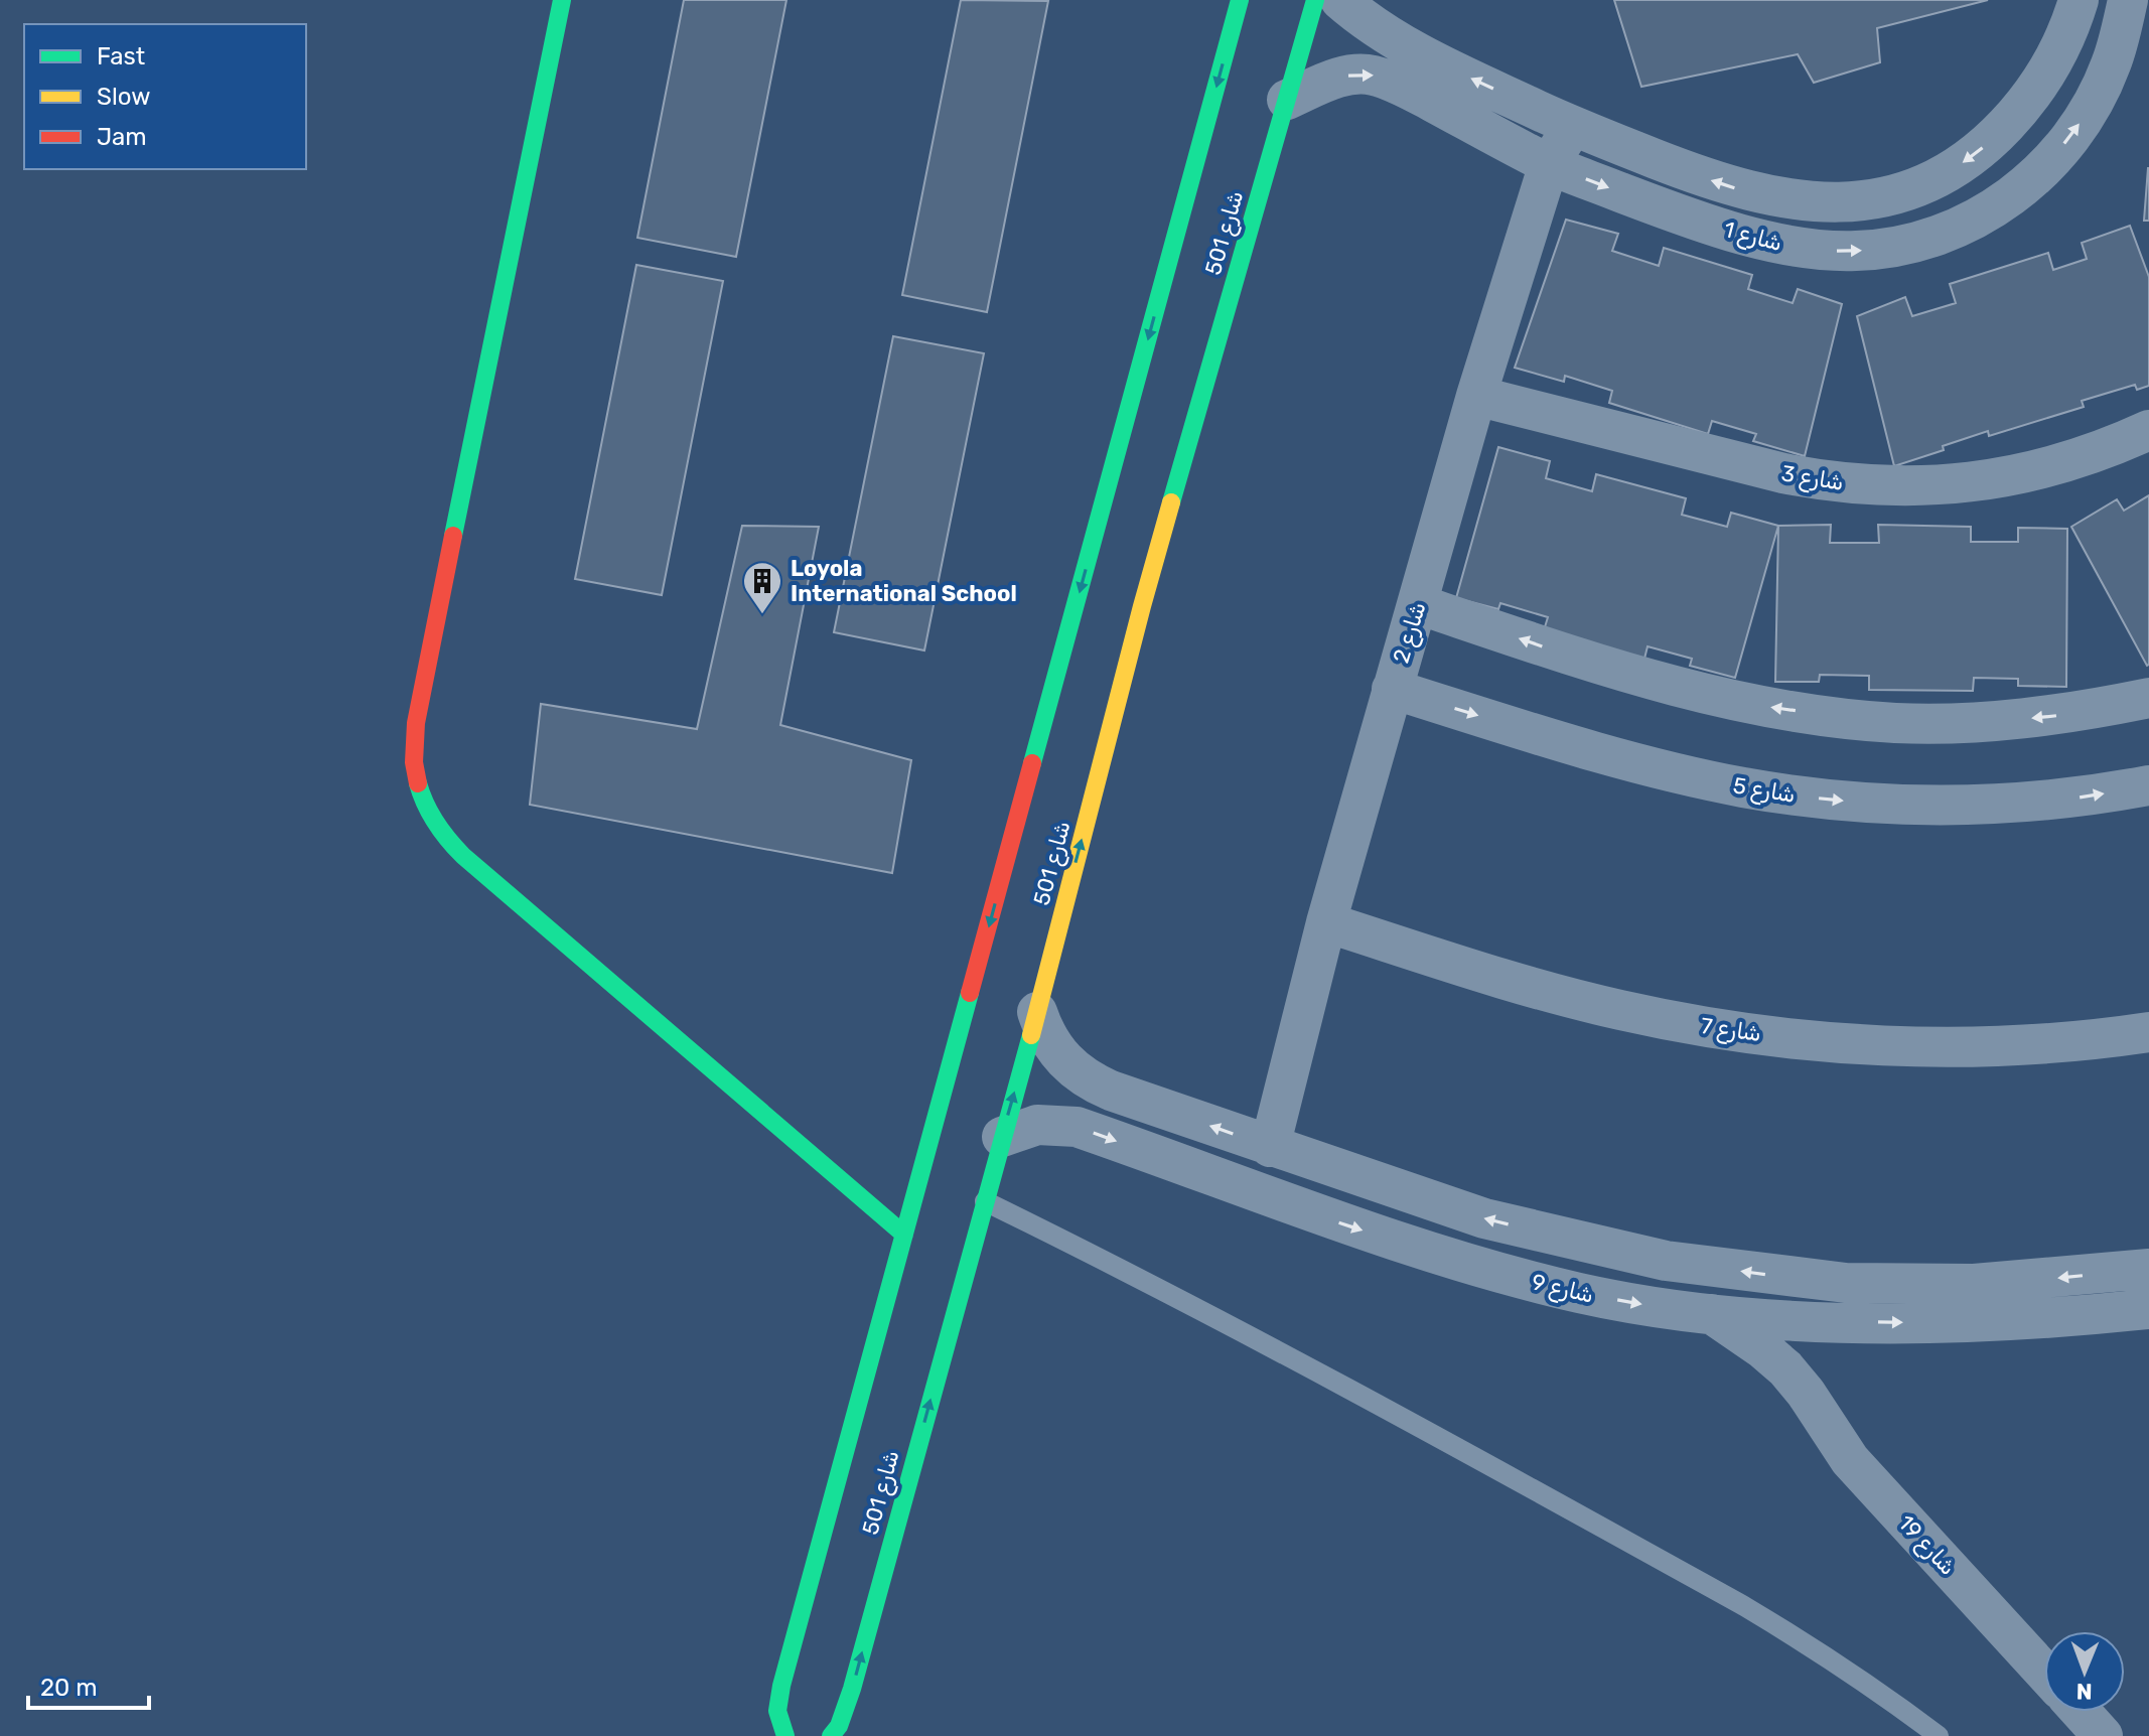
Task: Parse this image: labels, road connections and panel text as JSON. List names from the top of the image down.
{
  "streets": {
    "street": [
      "شارع 501",
      "شارع 1",
      "شارع 3",
      "شارع 2",
      "شارع 5",
      "شارع 7",
      "شارع 9",
      "شارع 19"
    ]
  },
  "crossings": [
    ["شارع 501", "شارع 1"],
    ["شارع 501", "شارع 9"],
    ["شارع 1", "شارع 2"],
    ["شارع 3", "شارع 2"],
    ["شارع 2", "شارع 5"],
    ["شارع 2", "شارع 7"],
    ["شارع 9", "شارع 19"]
  ],
  "places": {
    "building": ["Loyola International School"]
  },
  "legend": ["Fast", "Slow", "Jam"],
  "scale_bar": "20 m",
  "north": "bottom"
}
